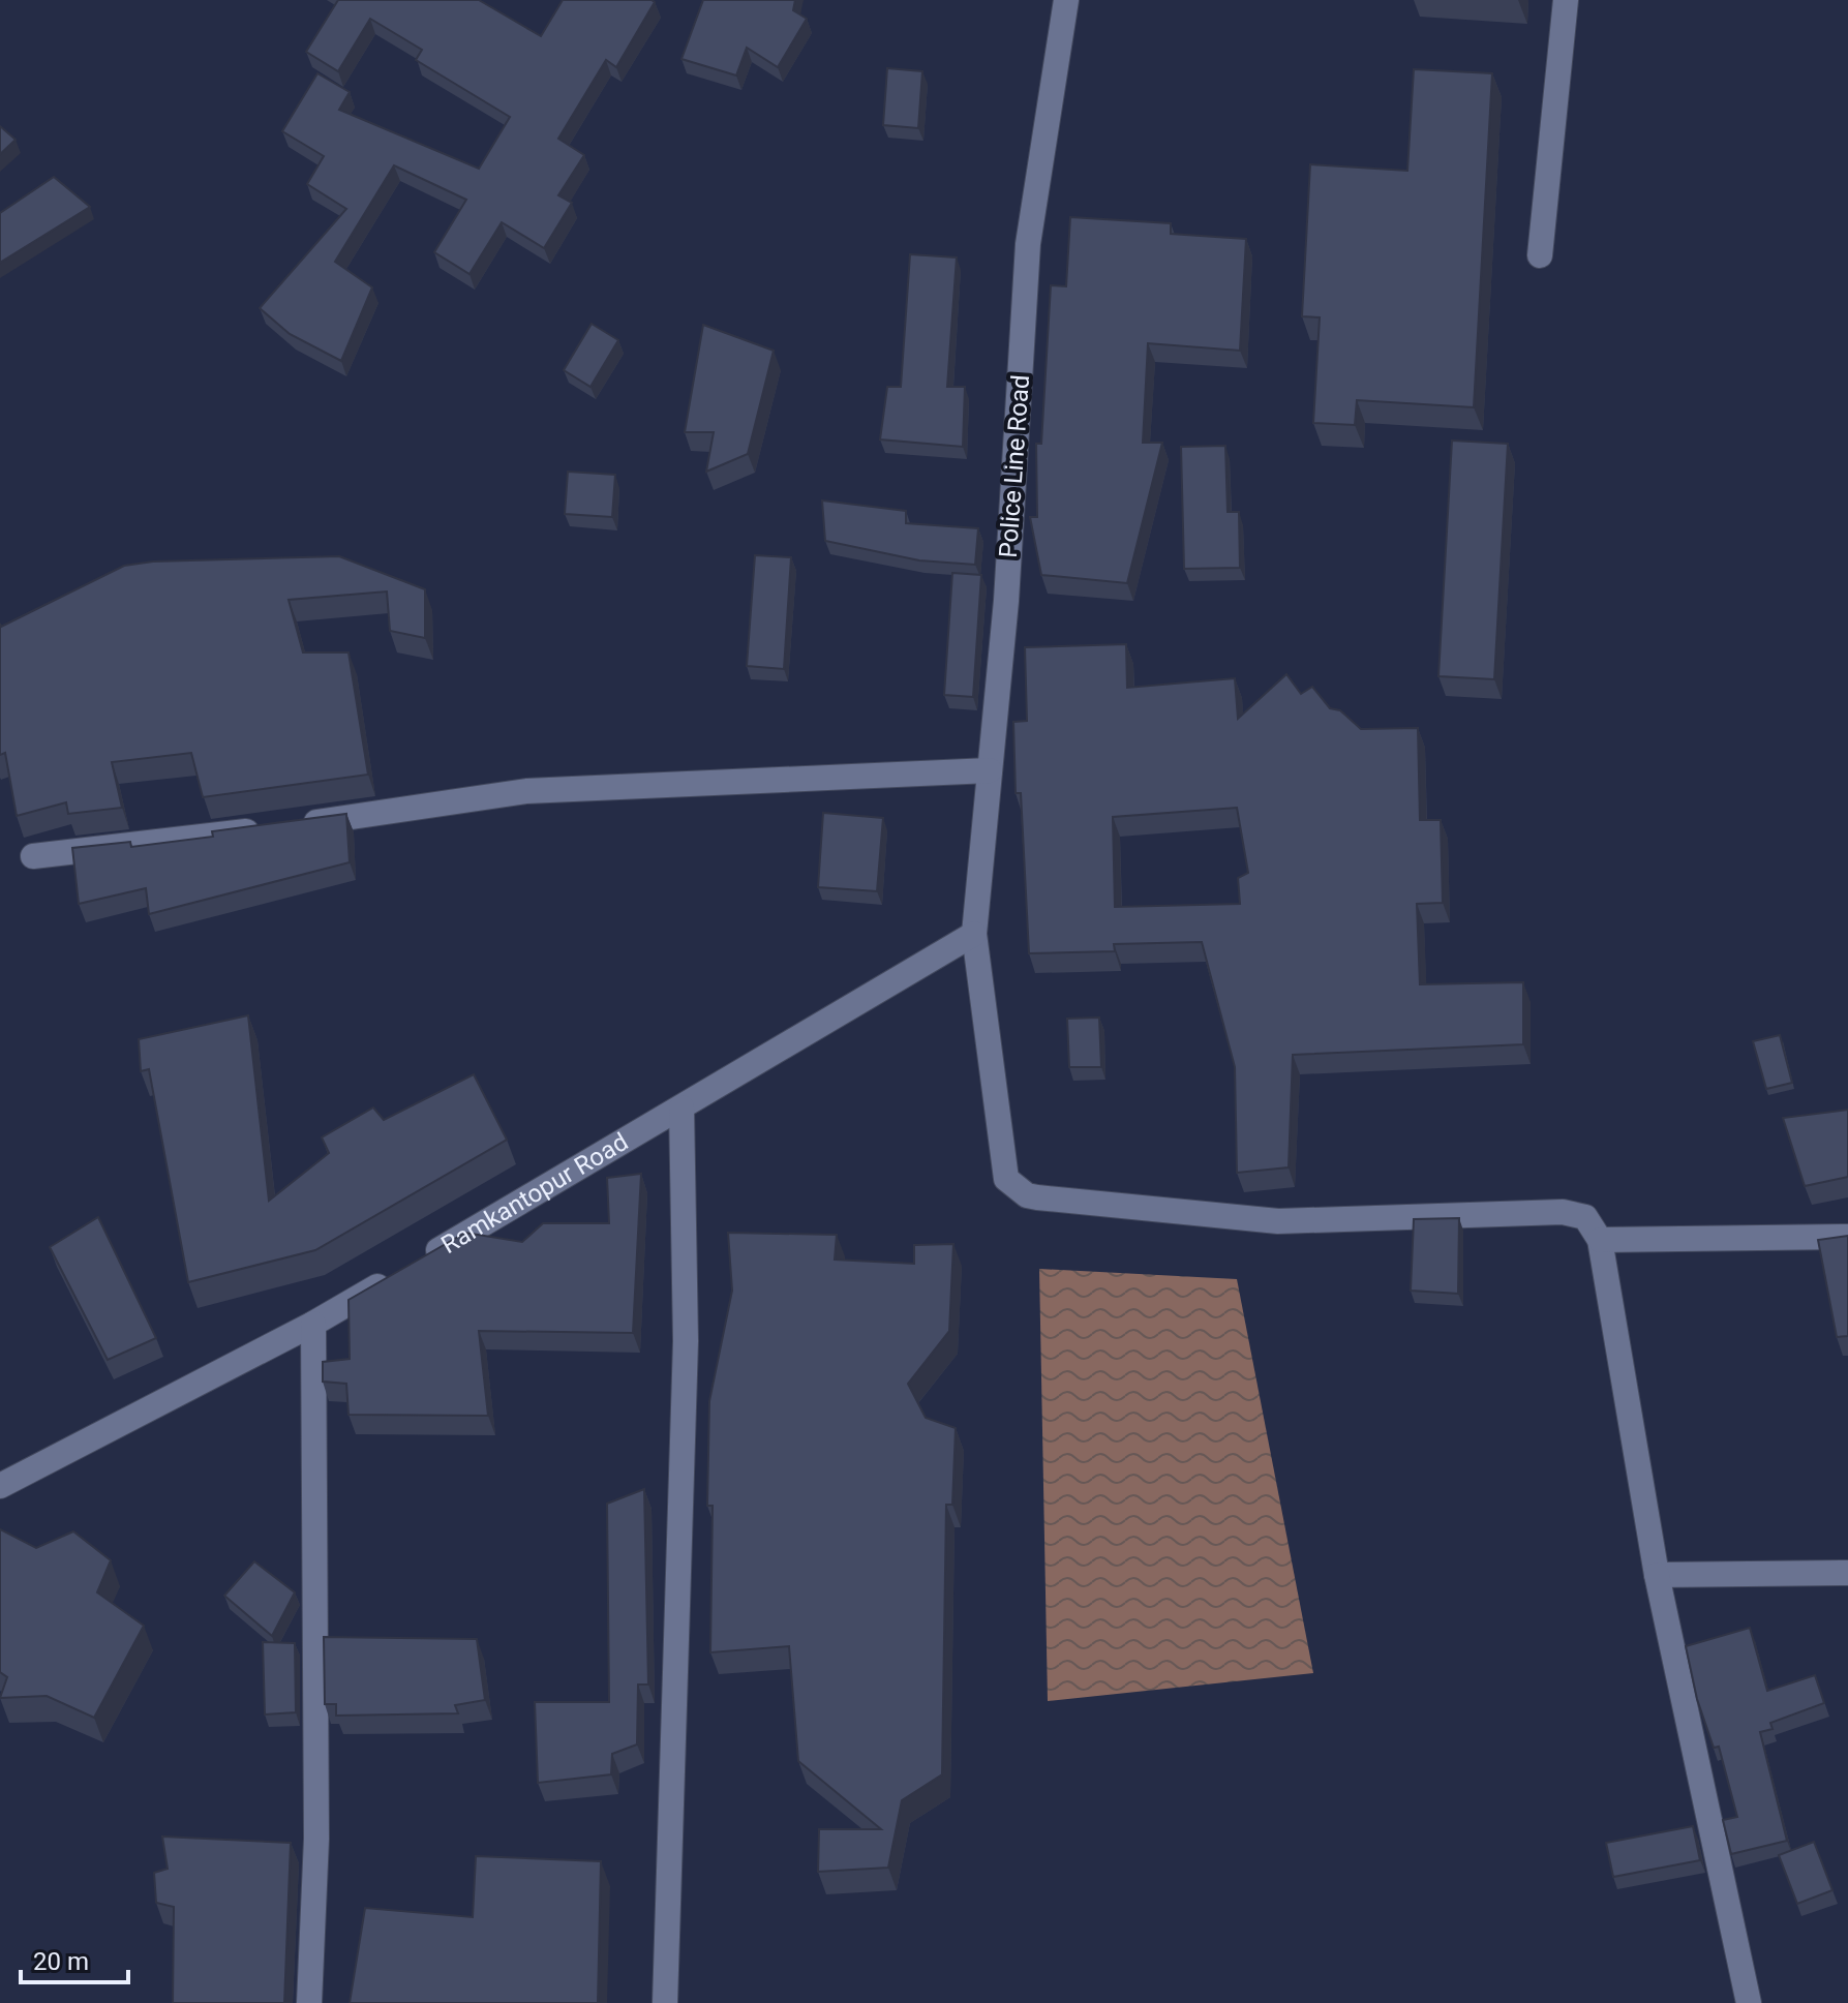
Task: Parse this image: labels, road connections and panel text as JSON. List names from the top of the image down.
{
  "streets": {
    "street": ["Police Line Road", "Ramkantopur Road"]
  },
  "crossings": [
    ["Police Line Road", "Ramkantopur Road"]
  ],
  "scale_bar": "20 m"
}
